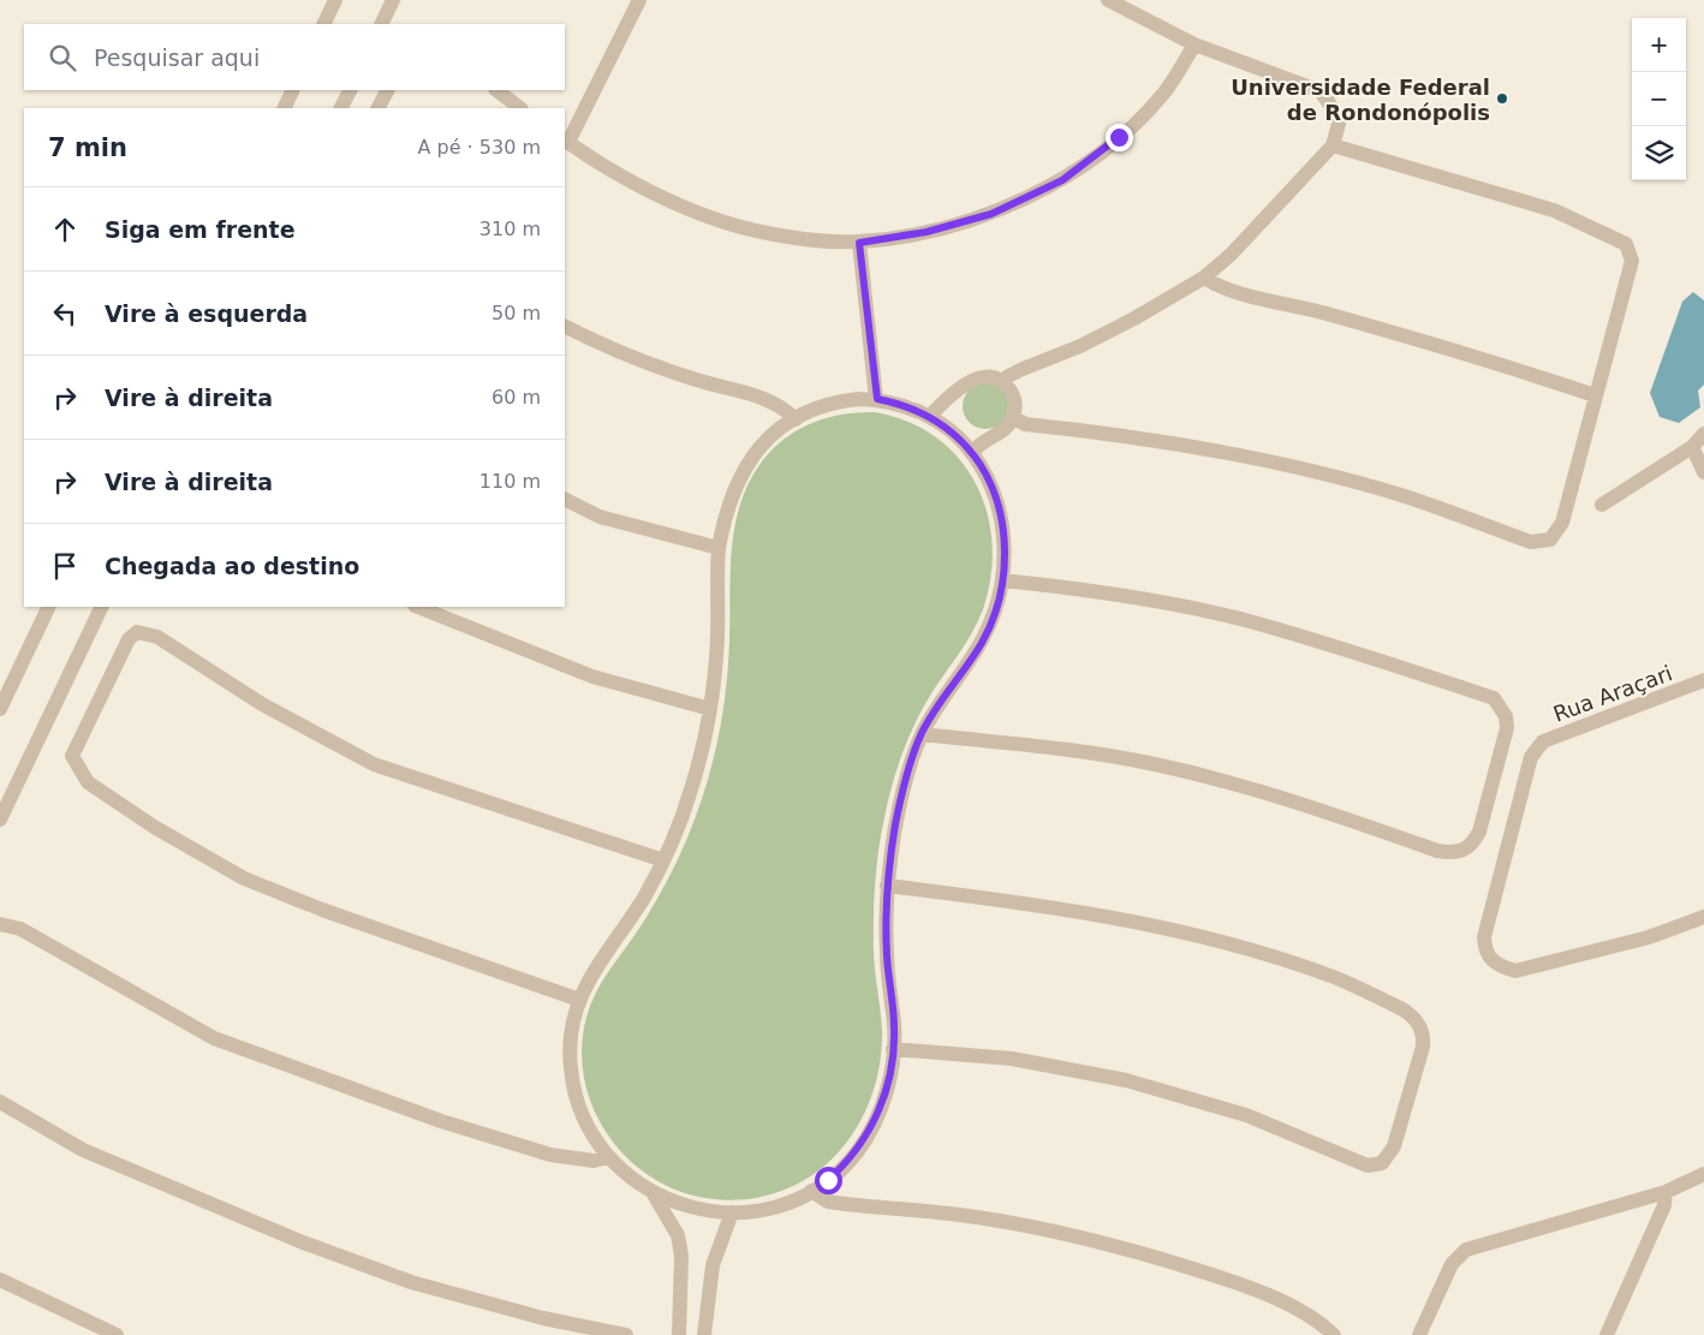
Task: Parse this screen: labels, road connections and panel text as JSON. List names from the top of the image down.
{
  "streets": {
    "street": ["Rua Araçari"]
  },
  "places": ["Universidade Federal de Rondonópolis"],
  "page": {
    "map_buttons": ["+", "−"],
    "search": "Pesquisar aqui",
    "heading": ["7 min", "A pé · 530 m"],
    "list": [
      ["Siga em frente", "310 m"],
      ["Vire à esquerda", "50 m"],
      ["Vire à direita", "60 m"],
      ["Vire à direita", "110 m"],
      "Chegada ao destino"
    ]
  }
}
